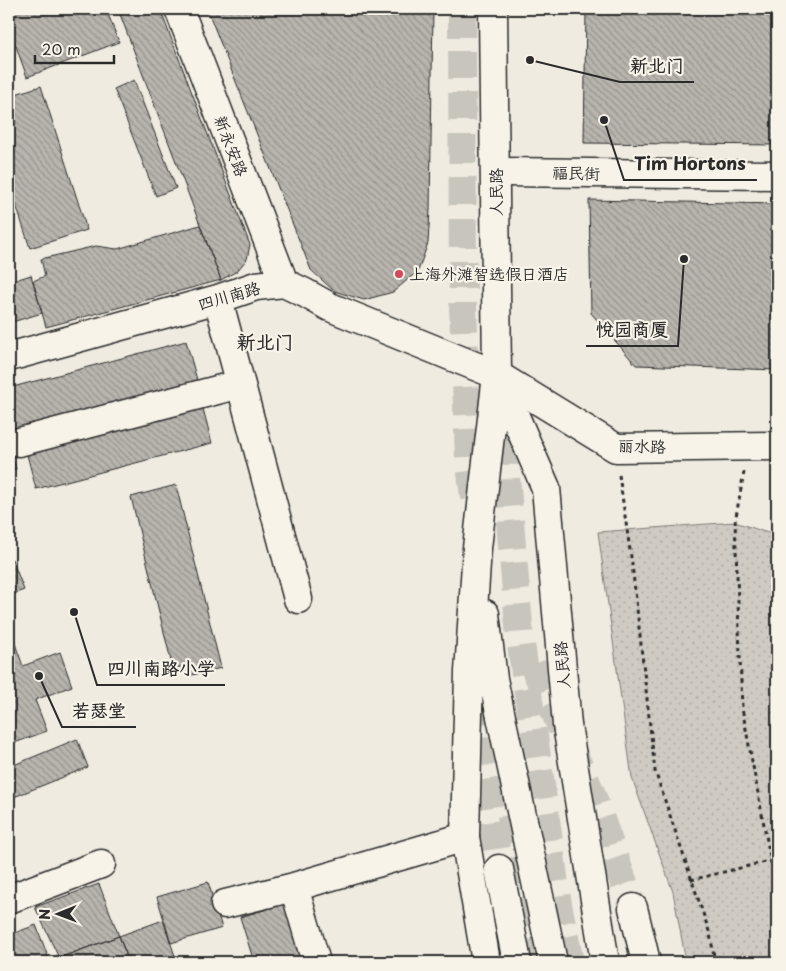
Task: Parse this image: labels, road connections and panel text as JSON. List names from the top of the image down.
{
  "streets": {
    "main road": [
      "新永安路",
      "福民街",
      "人民路",
      "四川南路",
      "丽水路"
    ]
  },
  "crossings": [
    ["新永安路", "四川南路"],
    ["福民街", "人民路"],
    ["人民路", "四川南路"],
    ["人民路", "丽水路"],
    ["四川南路", "丽水路"]
  ],
  "districts": ["新北门"],
  "places": [
    "新北门",
    "Tim Hortons",
    "悦园商厦",
    "上海外滩智选假日酒店",
    "四川南路小学",
    "若瑟堂"
  ],
  "scale_bar": "20 m",
  "north": "left"
}
